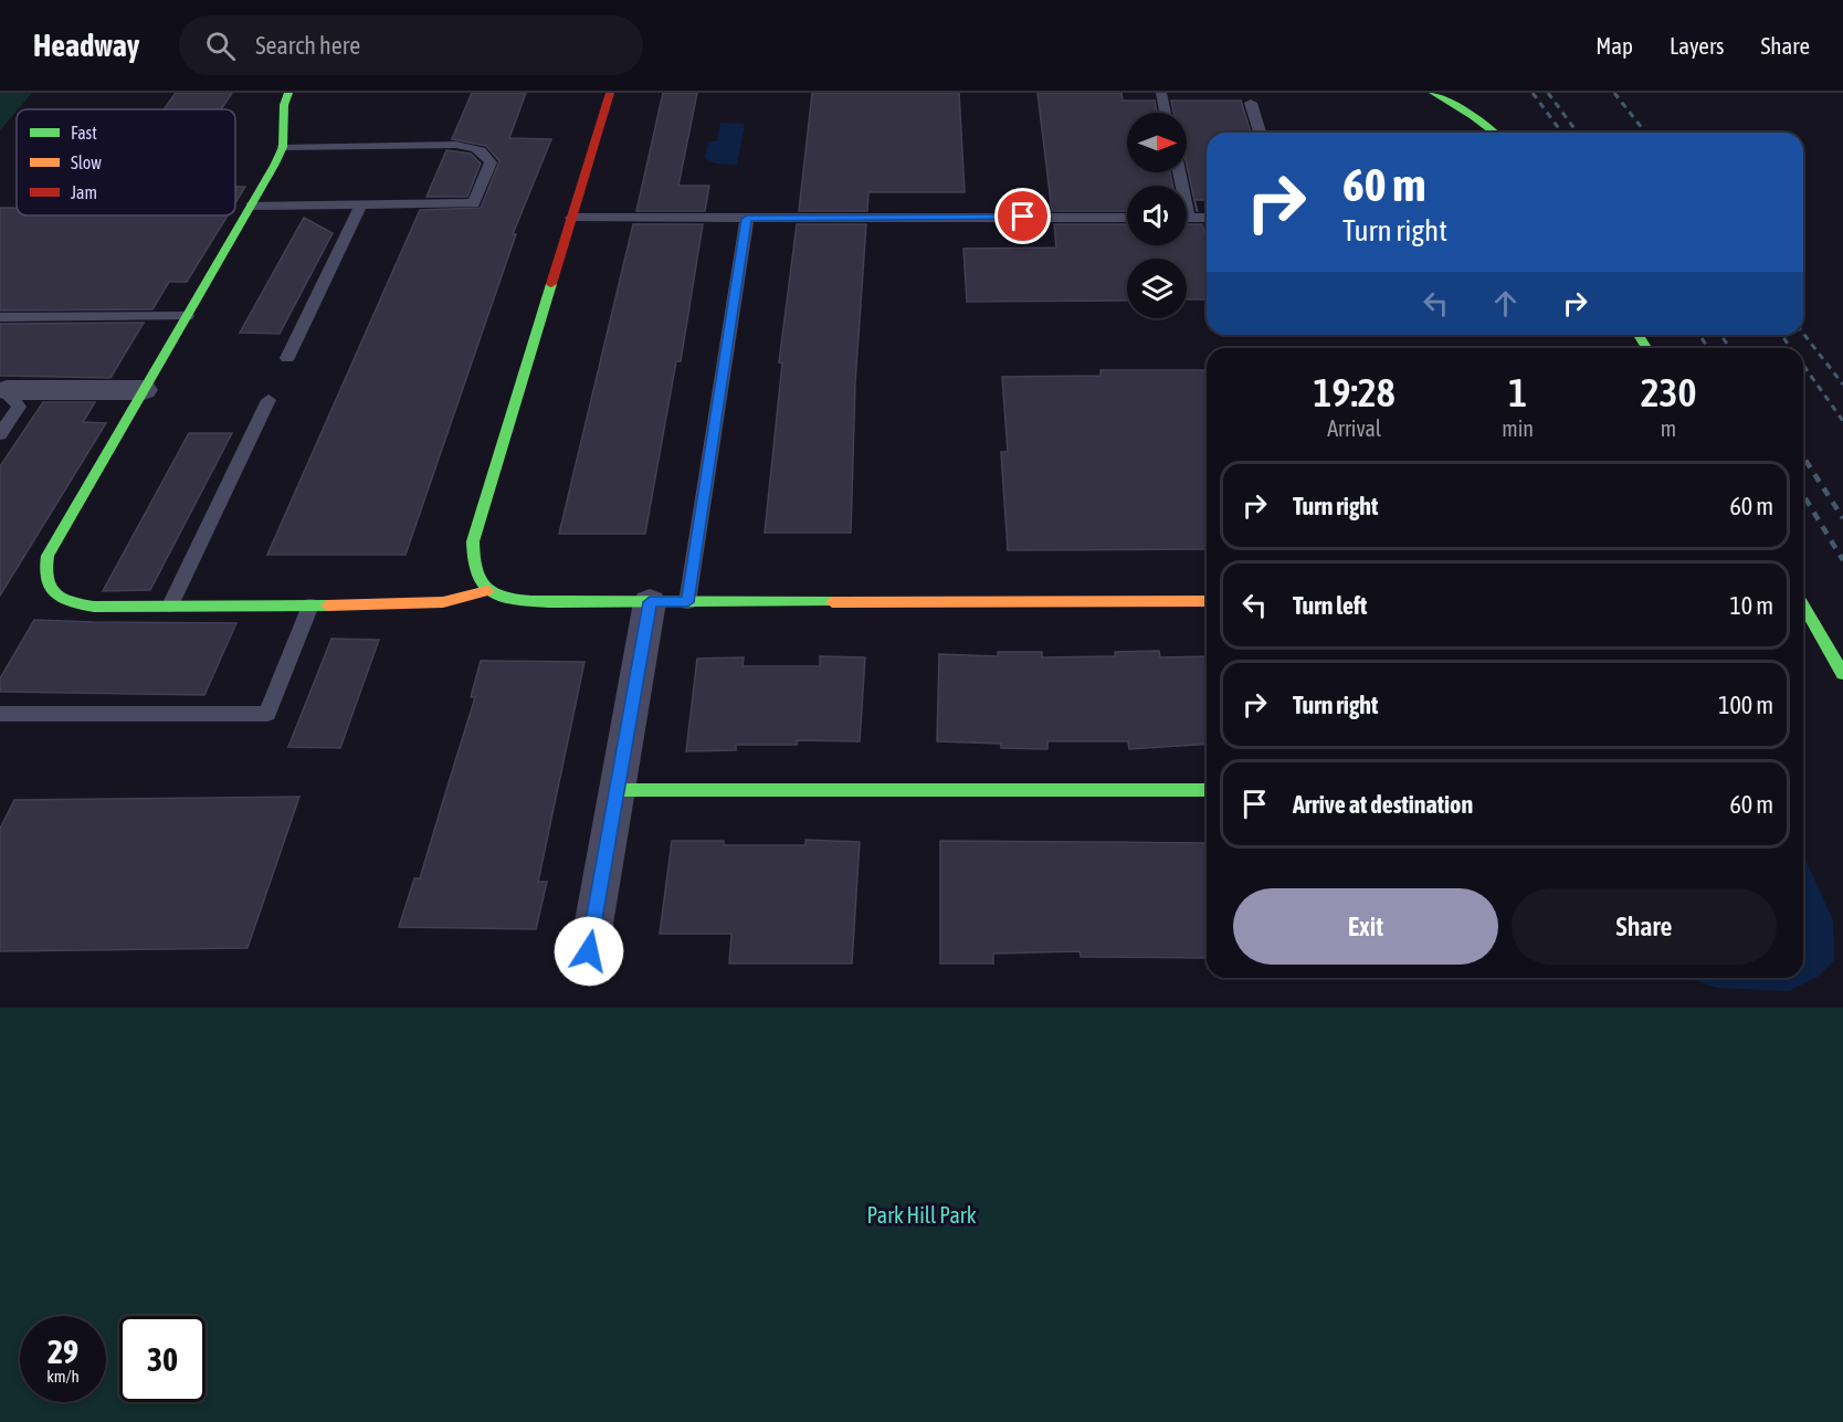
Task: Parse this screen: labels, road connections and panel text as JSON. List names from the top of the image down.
{
  "parks": ["Park Hill Park"],
  "legend": ["Fast", "Slow", "Jam"],
  "north": "right",
  "page": {
    "header": "Headway",
    "search": "Search here",
    "nav": ["Map", "Layers", "Share"],
    "turn": ["60 m", "Turn right"],
    "eta": [
      "19:28",
      "Arrival",
      "1",
      "min",
      "230",
      "m"
    ],
    "list": [
      {
        "name": "Turn right",
        "value": "60 m"
      },
      {
        "name": "Turn left",
        "value": "10 m"
      },
      {
        "name": "Turn right",
        "value": "100 m"
      },
      {
        "name": "Arrive at destination",
        "value": "60 m"
      }
    ],
    "buttons": ["Exit", "Share"],
    "speed": "29 km/h",
    "limit": "30"
  }
}
